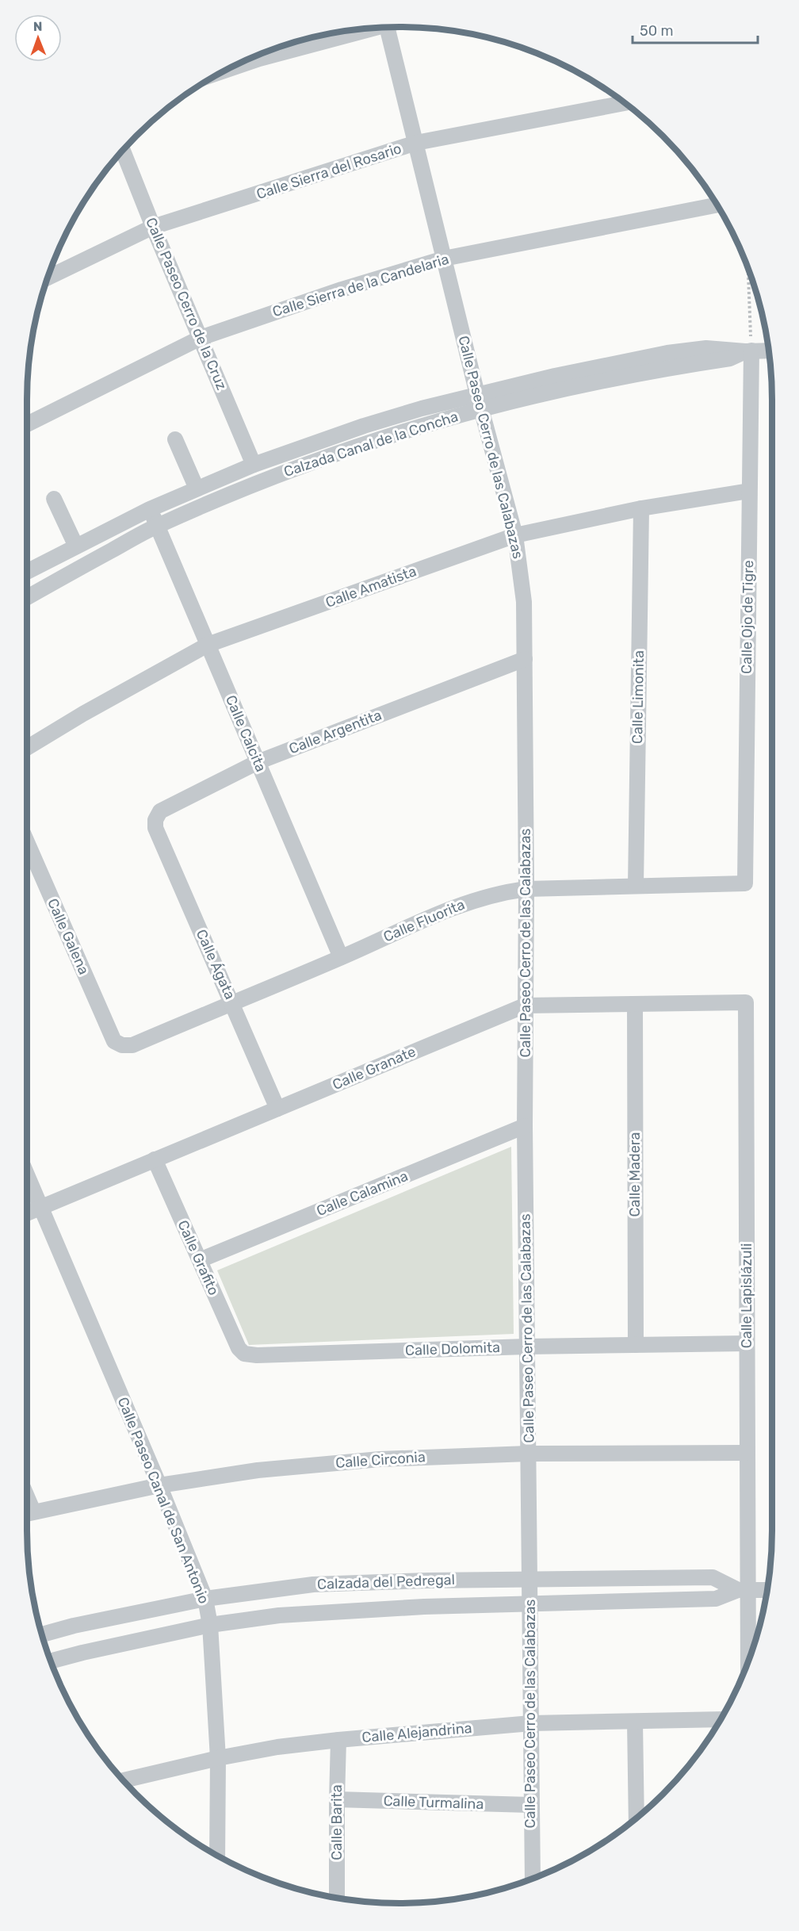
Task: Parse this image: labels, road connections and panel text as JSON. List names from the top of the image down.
{
  "streets": {
    "street": [
      "Calle Sierra del Rosario",
      "Calle Sierra de la Candelaria",
      "Calle Paseo Cerro de la Cruz",
      "Calzada Canal de la Concha",
      "Calle Paseo Cerro de las Calabazas",
      "Calle Amatista",
      "Calle Ojo de Tigre",
      "Calle Limonita",
      "Calle Argentita",
      "Calle Calcita",
      "Calle Fluorita",
      "Calle Galena",
      "Calle Ágata",
      "Calle Granate",
      "Calle Madera",
      "Calle Calamina",
      "Calle Grafito",
      "Calle Lapislázuli",
      "Calle Dolomita",
      "Calle Circonia",
      "Calle Paseo Canal de San Antonio",
      "Calzada del Pedregal",
      "Calle Alejandrina",
      "Calle Turmalina",
      "Calle Barita"
    ]
  },
  "crossings": [
    ["Calle Sierra del Rosario", "Calle Paseo Cerro de la Cruz"],
    ["Calle Sierra del Rosario", "Calle Paseo Cerro de las Calabazas"],
    ["Calle Sierra de la Candelaria", "Calle Paseo Cerro de la Cruz"],
    ["Calle Sierra de la Candelaria", "Calle Paseo Cerro de las Calabazas"],
    ["Calle Paseo Cerro de la Cruz", "Calzada Canal de la Concha"],
    ["Calzada Canal de la Concha", "Calle Paseo Cerro de las Calabazas"],
    ["Calzada Canal de la Concha", "Calle Ojo de Tigre"],
    ["Calzada Canal de la Concha", "Calle Calcita"],
    ["Calle Paseo Cerro de las Calabazas", "Calle Amatista"],
    ["Calle Paseo Cerro de las Calabazas", "Calle Argentita"],
    ["Calle Paseo Cerro de las Calabazas", "Calle Fluorita"],
    ["Calle Paseo Cerro de las Calabazas", "Calle Granate"],
    ["Calle Paseo Cerro de las Calabazas", "Calle Calamina"],
    ["Calle Paseo Cerro de las Calabazas", "Calle Dolomita"],
    ["Calle Paseo Cerro de las Calabazas", "Calle Circonia"],
    ["Calle Paseo Cerro de las Calabazas", "Calzada del Pedregal"],
    ["Calle Paseo Cerro de las Calabazas", "Calle Alejandrina"],
    ["Calle Paseo Cerro de las Calabazas", "Calle Turmalina"],
    ["Calle Amatista", "Calle Ojo de Tigre"],
    ["Calle Amatista", "Calle Limonita"],
    ["Calle Amatista", "Calle Calcita"],
    ["Calle Ojo de Tigre", "Calle Fluorita"],
    ["Calle Limonita", "Calle Fluorita"],
    ["Calle Argentita", "Calle Calcita"],
    ["Calle Argentita", "Calle Ágata"],
    ["Calle Calcita", "Calle Fluorita"],
    ["Calle Fluorita", "Calle Galena"],
    ["Calle Fluorita", "Calle Ágata"],
    ["Calle Ágata", "Calle Granate"],
    ["Calle Granate", "Calle Madera"],
    ["Calle Granate", "Calle Grafito"],
    ["Calle Granate", "Calle Lapislázuli"],
    ["Calle Granate", "Calle Paseo Canal de San Antonio"],
    ["Calle Madera", "Calle Dolomita"],
    ["Calle Calamina", "Calle Grafito"],
    ["Calle Grafito", "Calle Dolomita"],
    ["Calle Lapislázuli", "Calle Dolomita"],
    ["Calle Lapislázuli", "Calle Circonia"],
    ["Calle Lapislázuli", "Calzada del Pedregal"],
    ["Calle Circonia", "Calle Paseo Canal de San Antonio"],
    ["Calle Paseo Canal de San Antonio", "Calzada del Pedregal"],
    ["Calle Paseo Canal de San Antonio", "Calle Alejandrina"],
    ["Calle Alejandrina", "Calle Barita"],
    ["Calle Turmalina", "Calle Barita"]
  ],
  "scale_bar": "50 m",
  "north": "top"
}
